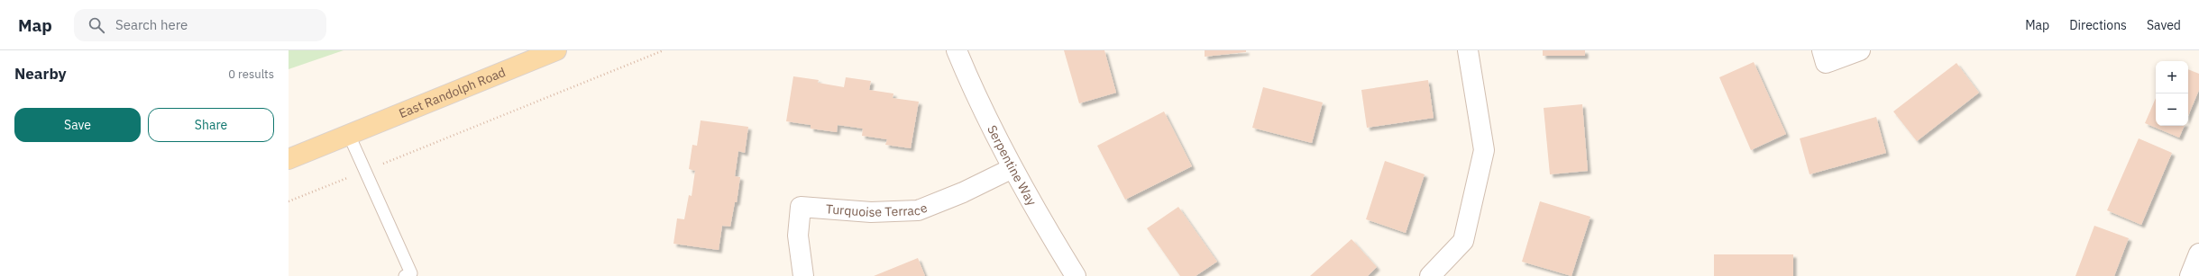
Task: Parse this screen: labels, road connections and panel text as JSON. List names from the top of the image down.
{
  "streets": {
    "main road": ["East Randolph Road"],
    "street": ["Serpentine Way", "Turquoise Terrace"]
  },
  "crossings": [
    ["Serpentine Way", "Turquoise Terrace"]
  ],
  "page": {
    "header": "Map",
    "search": "Search here",
    "nav": ["Map", "Directions", "Saved"],
    "heading": ["Nearby", "0 results"],
    "map_buttons": ["+", "−"],
    "buttons": ["Save", "Share"]
  }
}
